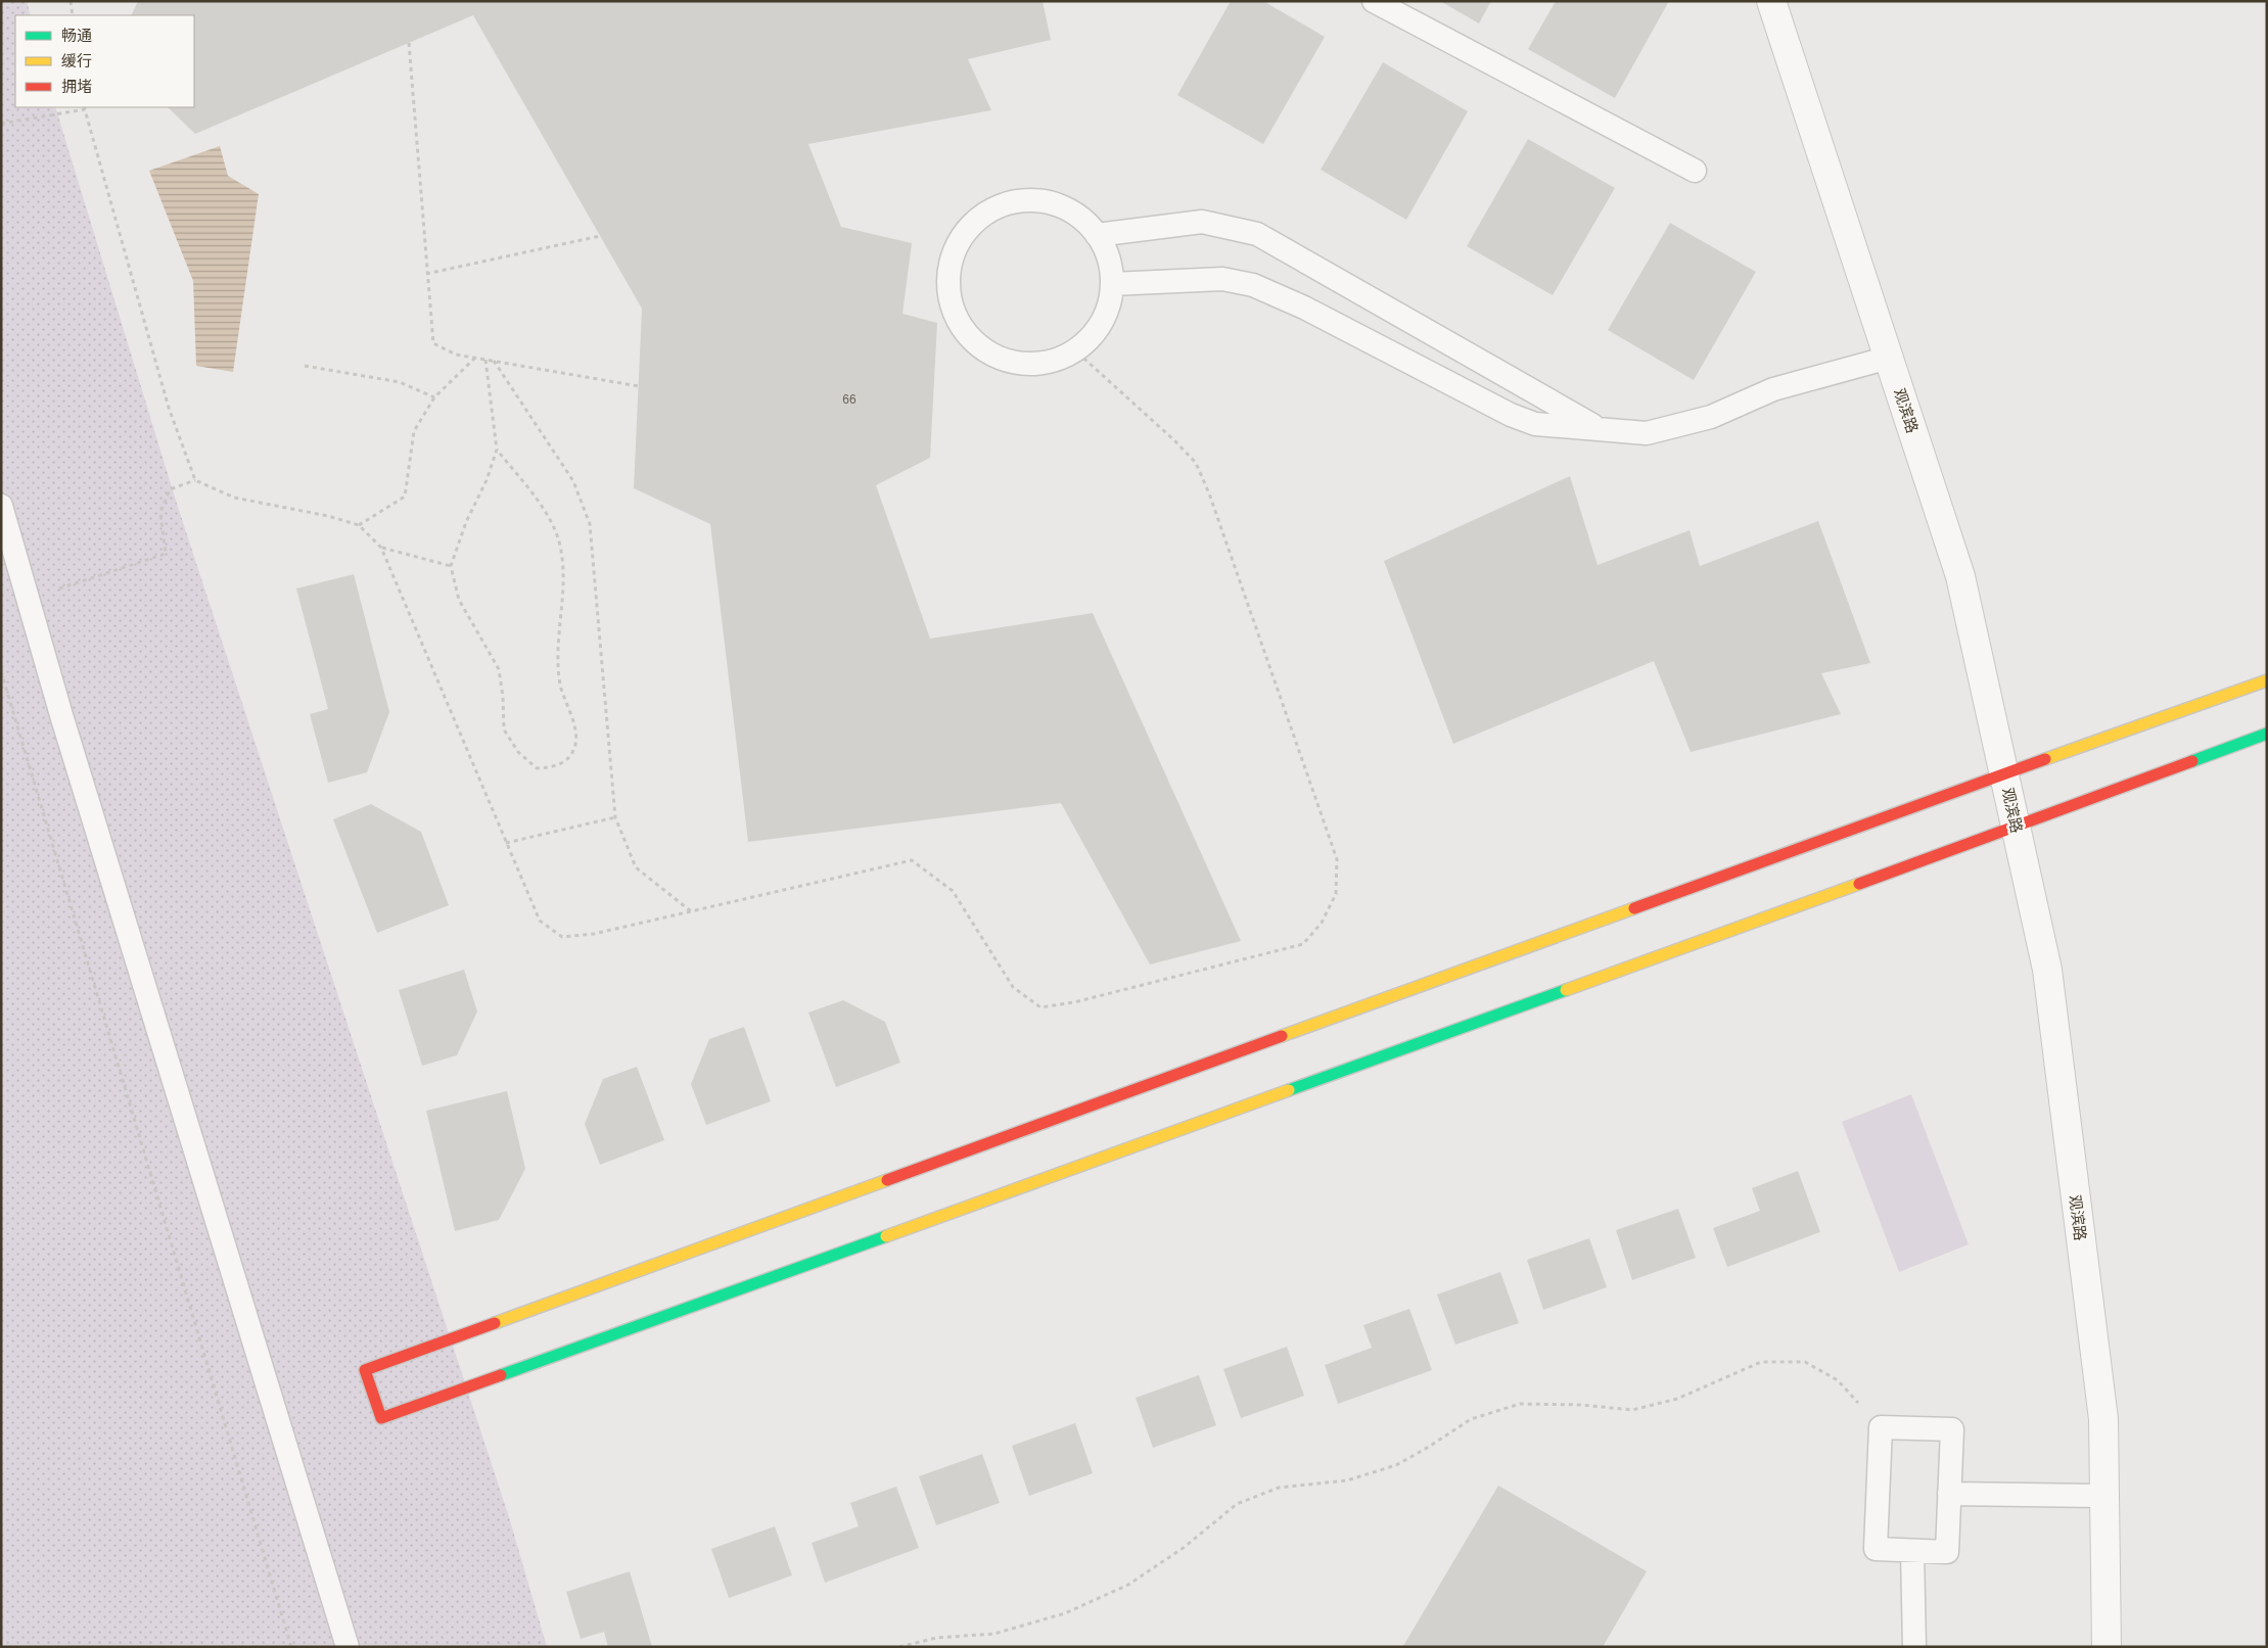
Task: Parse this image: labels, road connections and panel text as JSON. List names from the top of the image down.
{
  "streets": {
    "street": ["观滨路"]
  },
  "house_numbers": ["66"],
  "legend": ["畅通", "缓行", "拥堵"]
}
